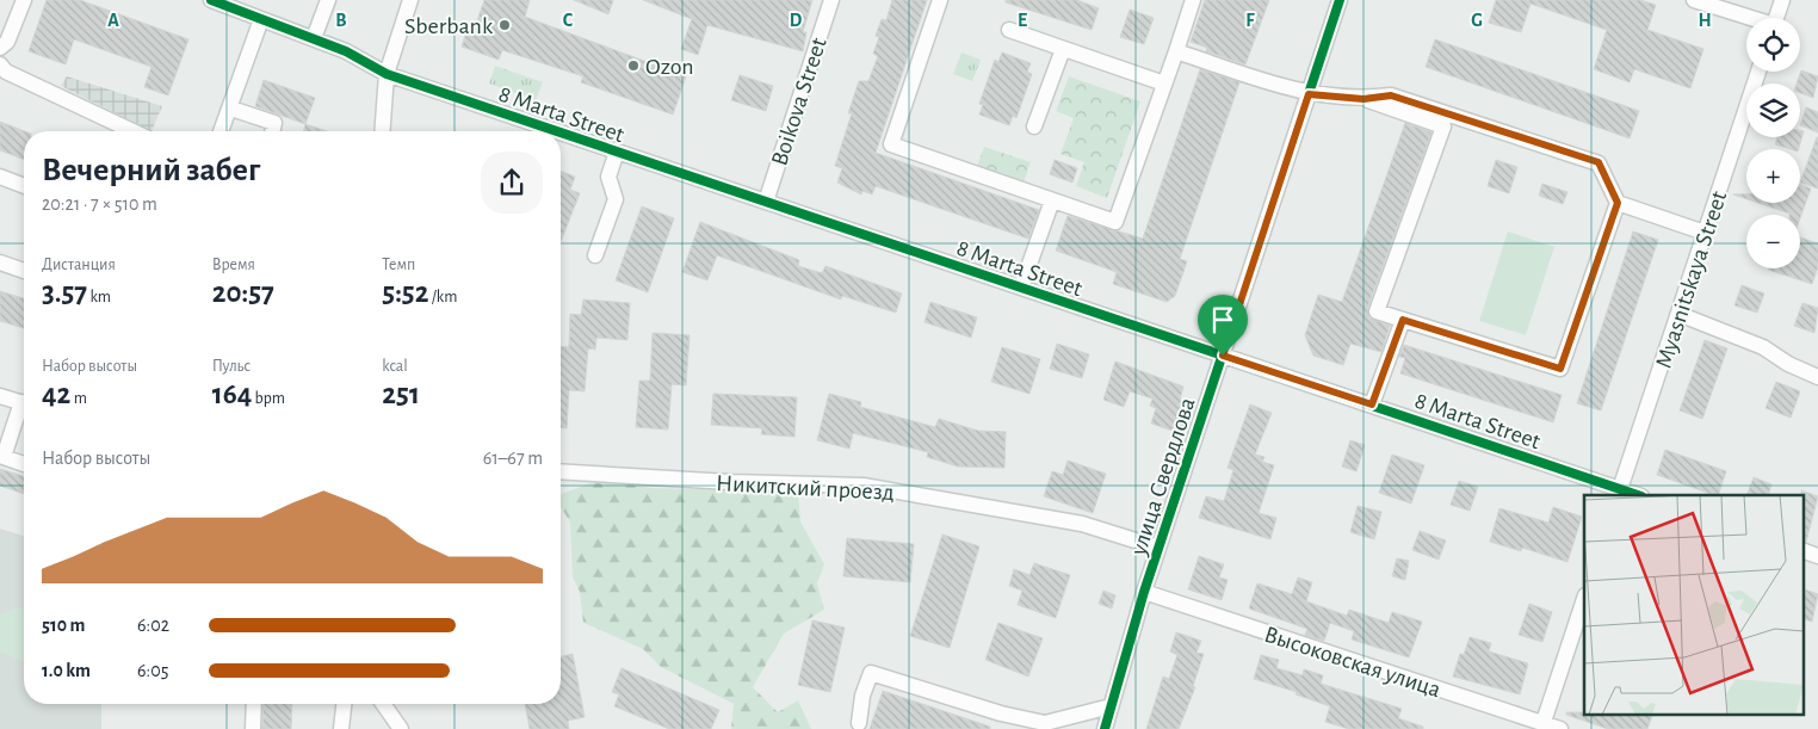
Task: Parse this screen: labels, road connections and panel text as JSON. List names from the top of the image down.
{
  "streets": {
    "street": [
      "Boikova Street",
      "8 Marta Street",
      "Myasnitskaya Street",
      "улица Свердлова",
      "Никитский проезд",
      "Высоковская улица"
    ]
  },
  "crossings": [
    ["Boikova Street", "8 Marta Street"],
    ["8 Marta Street", "Myasnitskaya Street"],
    ["8 Marta Street", "улица Свердлова"],
    ["улица Свердлова", "Никитский проезд"],
    ["улица Свердлова", "Высоковская улица"]
  ],
  "places": ["Sberbank", "Ozon"],
  "page": {
    "map_buttons": ["+", "−"],
    "heading": ["Вечерний забег", "20:21 · 7 × 510 m"],
    "stats": [
      ["Дистанция", "3.57 km"],
      ["Время", "20:57"],
      ["Темп", "5:52 /km"],
      ["Набор высоты", "42 m"],
      ["Пульс", "164 bpm"],
      ["kcal", "251"]
    ],
    "chart": ["Набор высоты", "61–67 m"],
    "list": [
      {
        "name": "510 m",
        "note": "6:02"
      },
      {
        "name": "1.0 km",
        "note": "6:05"
      }
    ]
  },
  "grid": {
    "columns": [
      "A",
      "B",
      "C",
      "D",
      "E",
      "F",
      "G",
      "H"
    ]
  }
}
